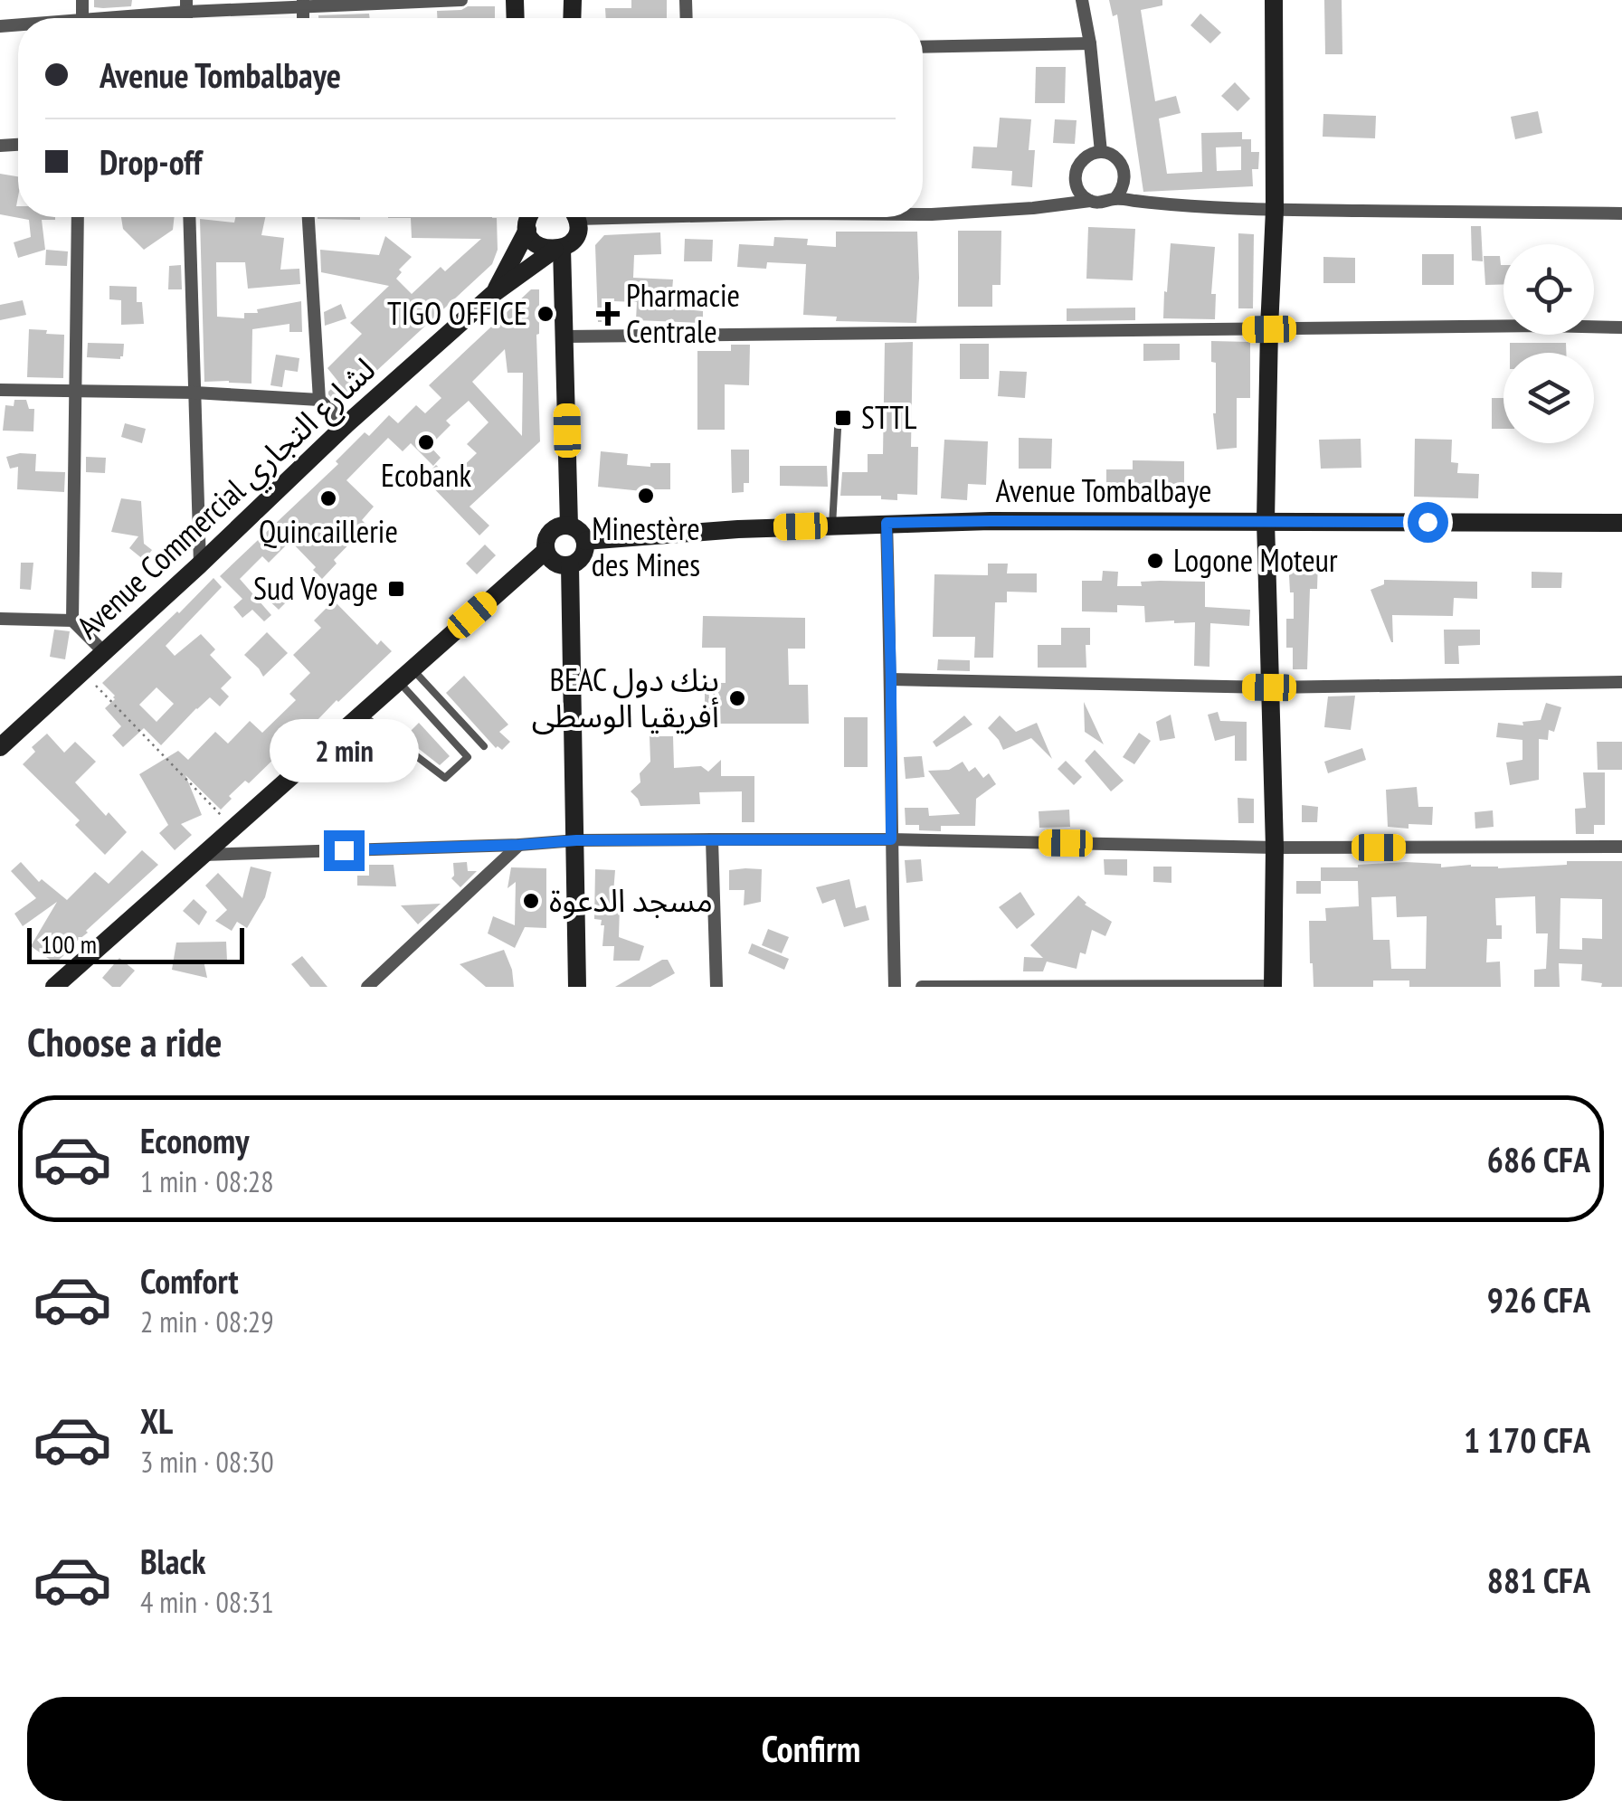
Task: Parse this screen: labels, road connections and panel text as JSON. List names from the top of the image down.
{
  "streets": {
    "street": ["Avenue Tombalbaye", "Avenue Commercial لشارع التجاري"]
  },
  "places": {
    "other": [
      "TIGO OFFICE",
      "Ecobank",
      "Minestère des Mines",
      "Quincaillerie",
      "Logone Moteur",
      "BEAC بنك دول أفريقيا الوسطى",
      "مسجد الدعوة"
    ],
    "health": ["Pharmacie Centrale"],
    "transit": ["STTL", "Sud Voyage"]
  },
  "scale_bar": "100 m",
  "page": {
    "banner": ["Avenue Tombalbaye", "Drop-off"],
    "bubble": "2 min",
    "scale": "100 m",
    "heading": "Choose a ride",
    "list": [
      {
        "name": "Economy",
        "note": "1 min · 08:28",
        "value": "686 CFA"
      },
      {
        "name": "Comfort",
        "note": "2 min · 08:29",
        "value": "926 CFA"
      },
      {
        "name": "XL",
        "note": "3 min · 08:30",
        "value": "1 170 CFA"
      },
      {
        "name": "Black",
        "note": "4 min · 08:31",
        "value": "881 CFA"
      }
    ],
    "buttons": "Confirm"
  }
}
